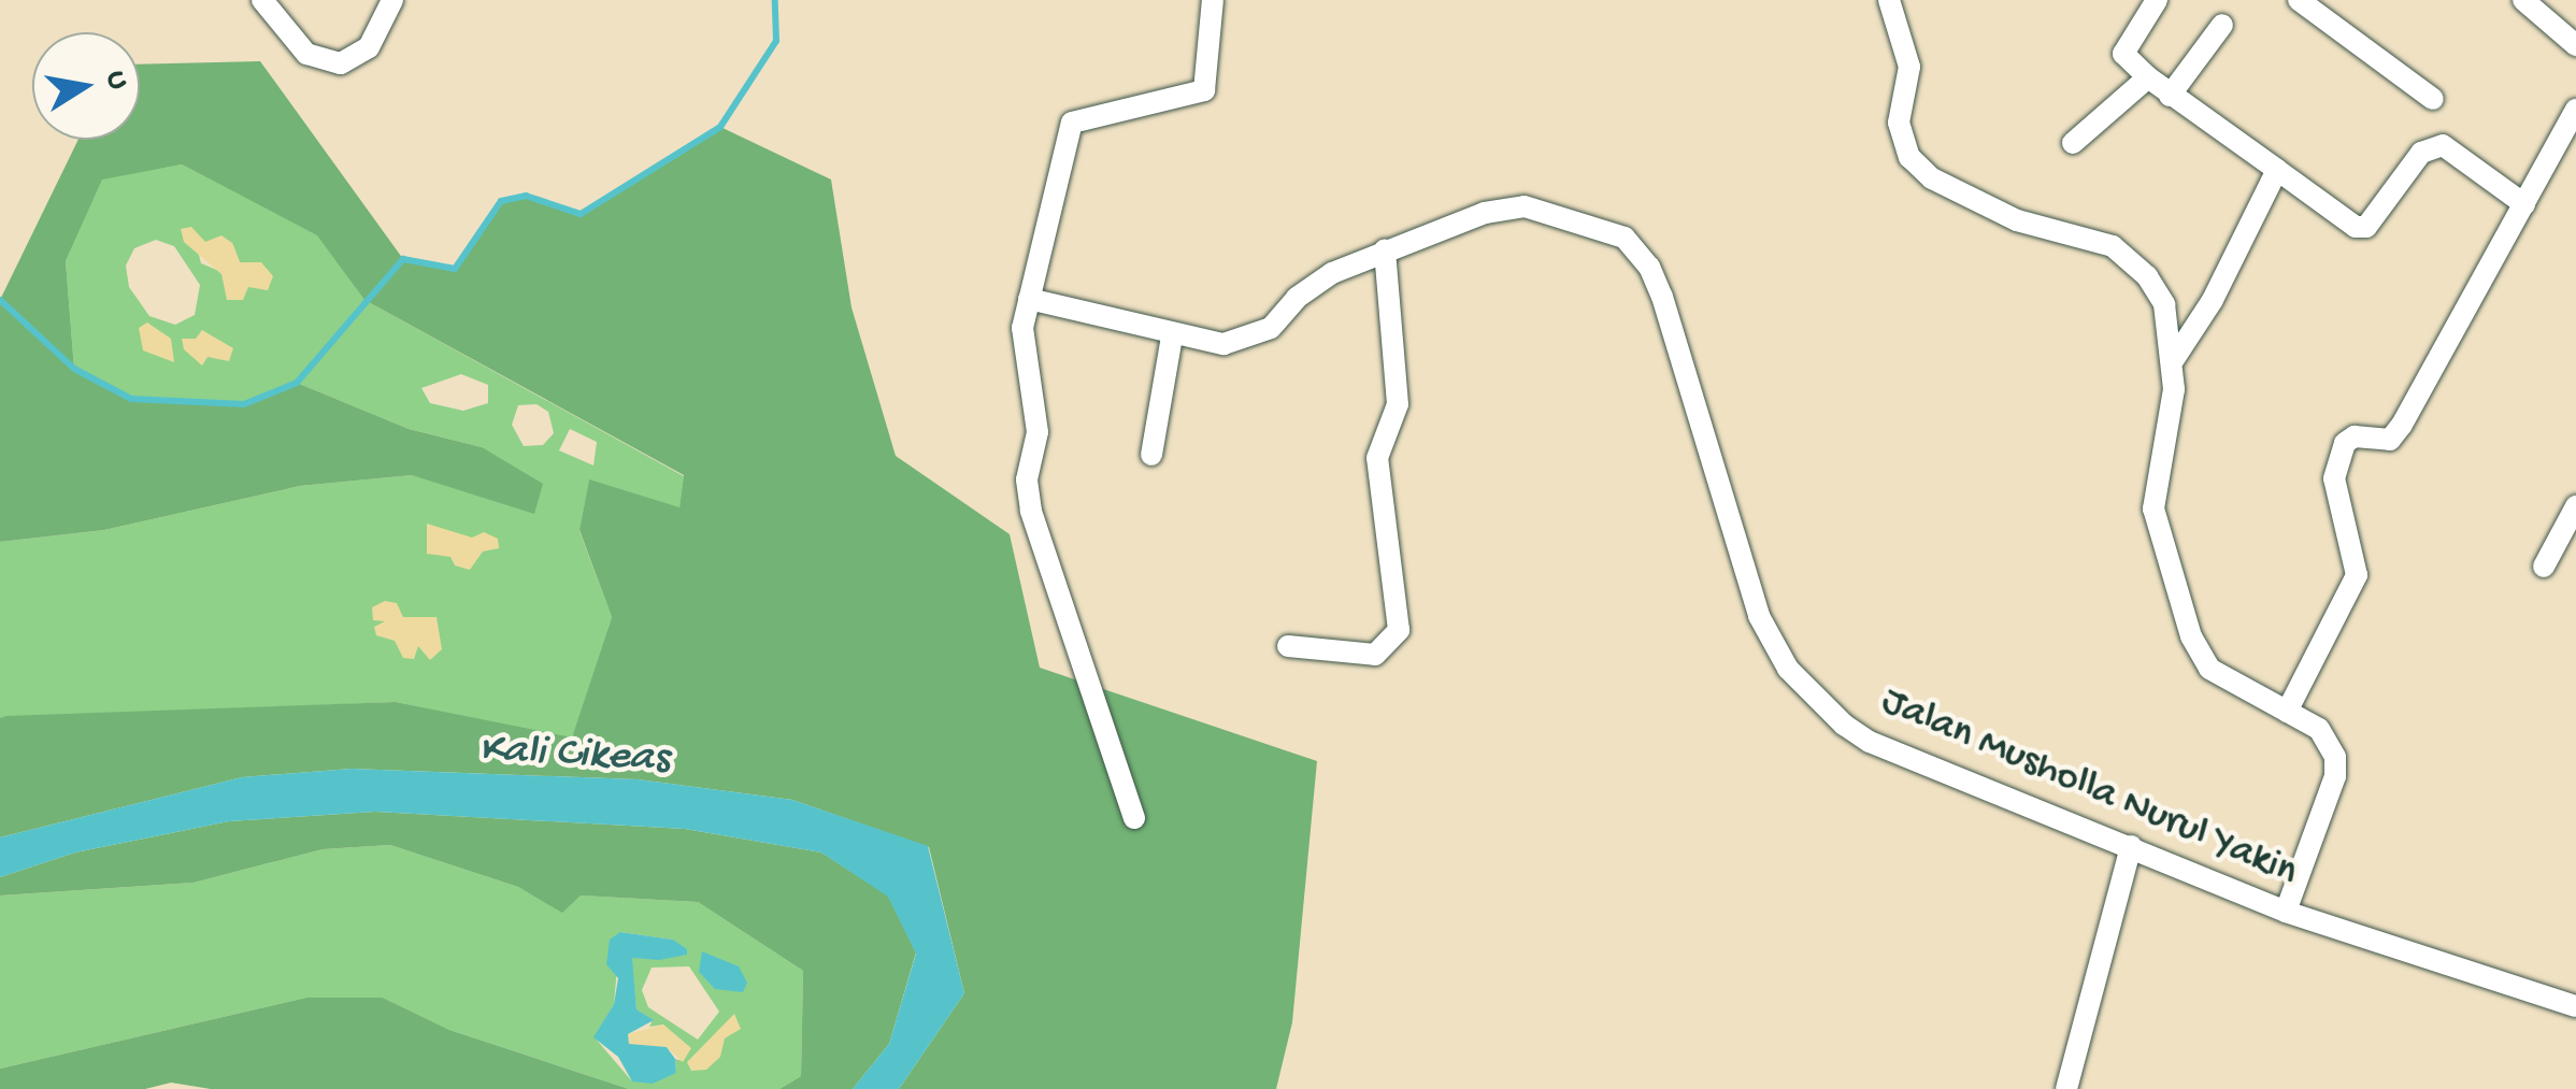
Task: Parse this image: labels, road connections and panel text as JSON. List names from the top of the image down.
{
  "streets": {
    "street": ["Jalan Musholla Nurul Yakin"]
  },
  "water": ["Kali Cikeas"],
  "north": "right"
}
